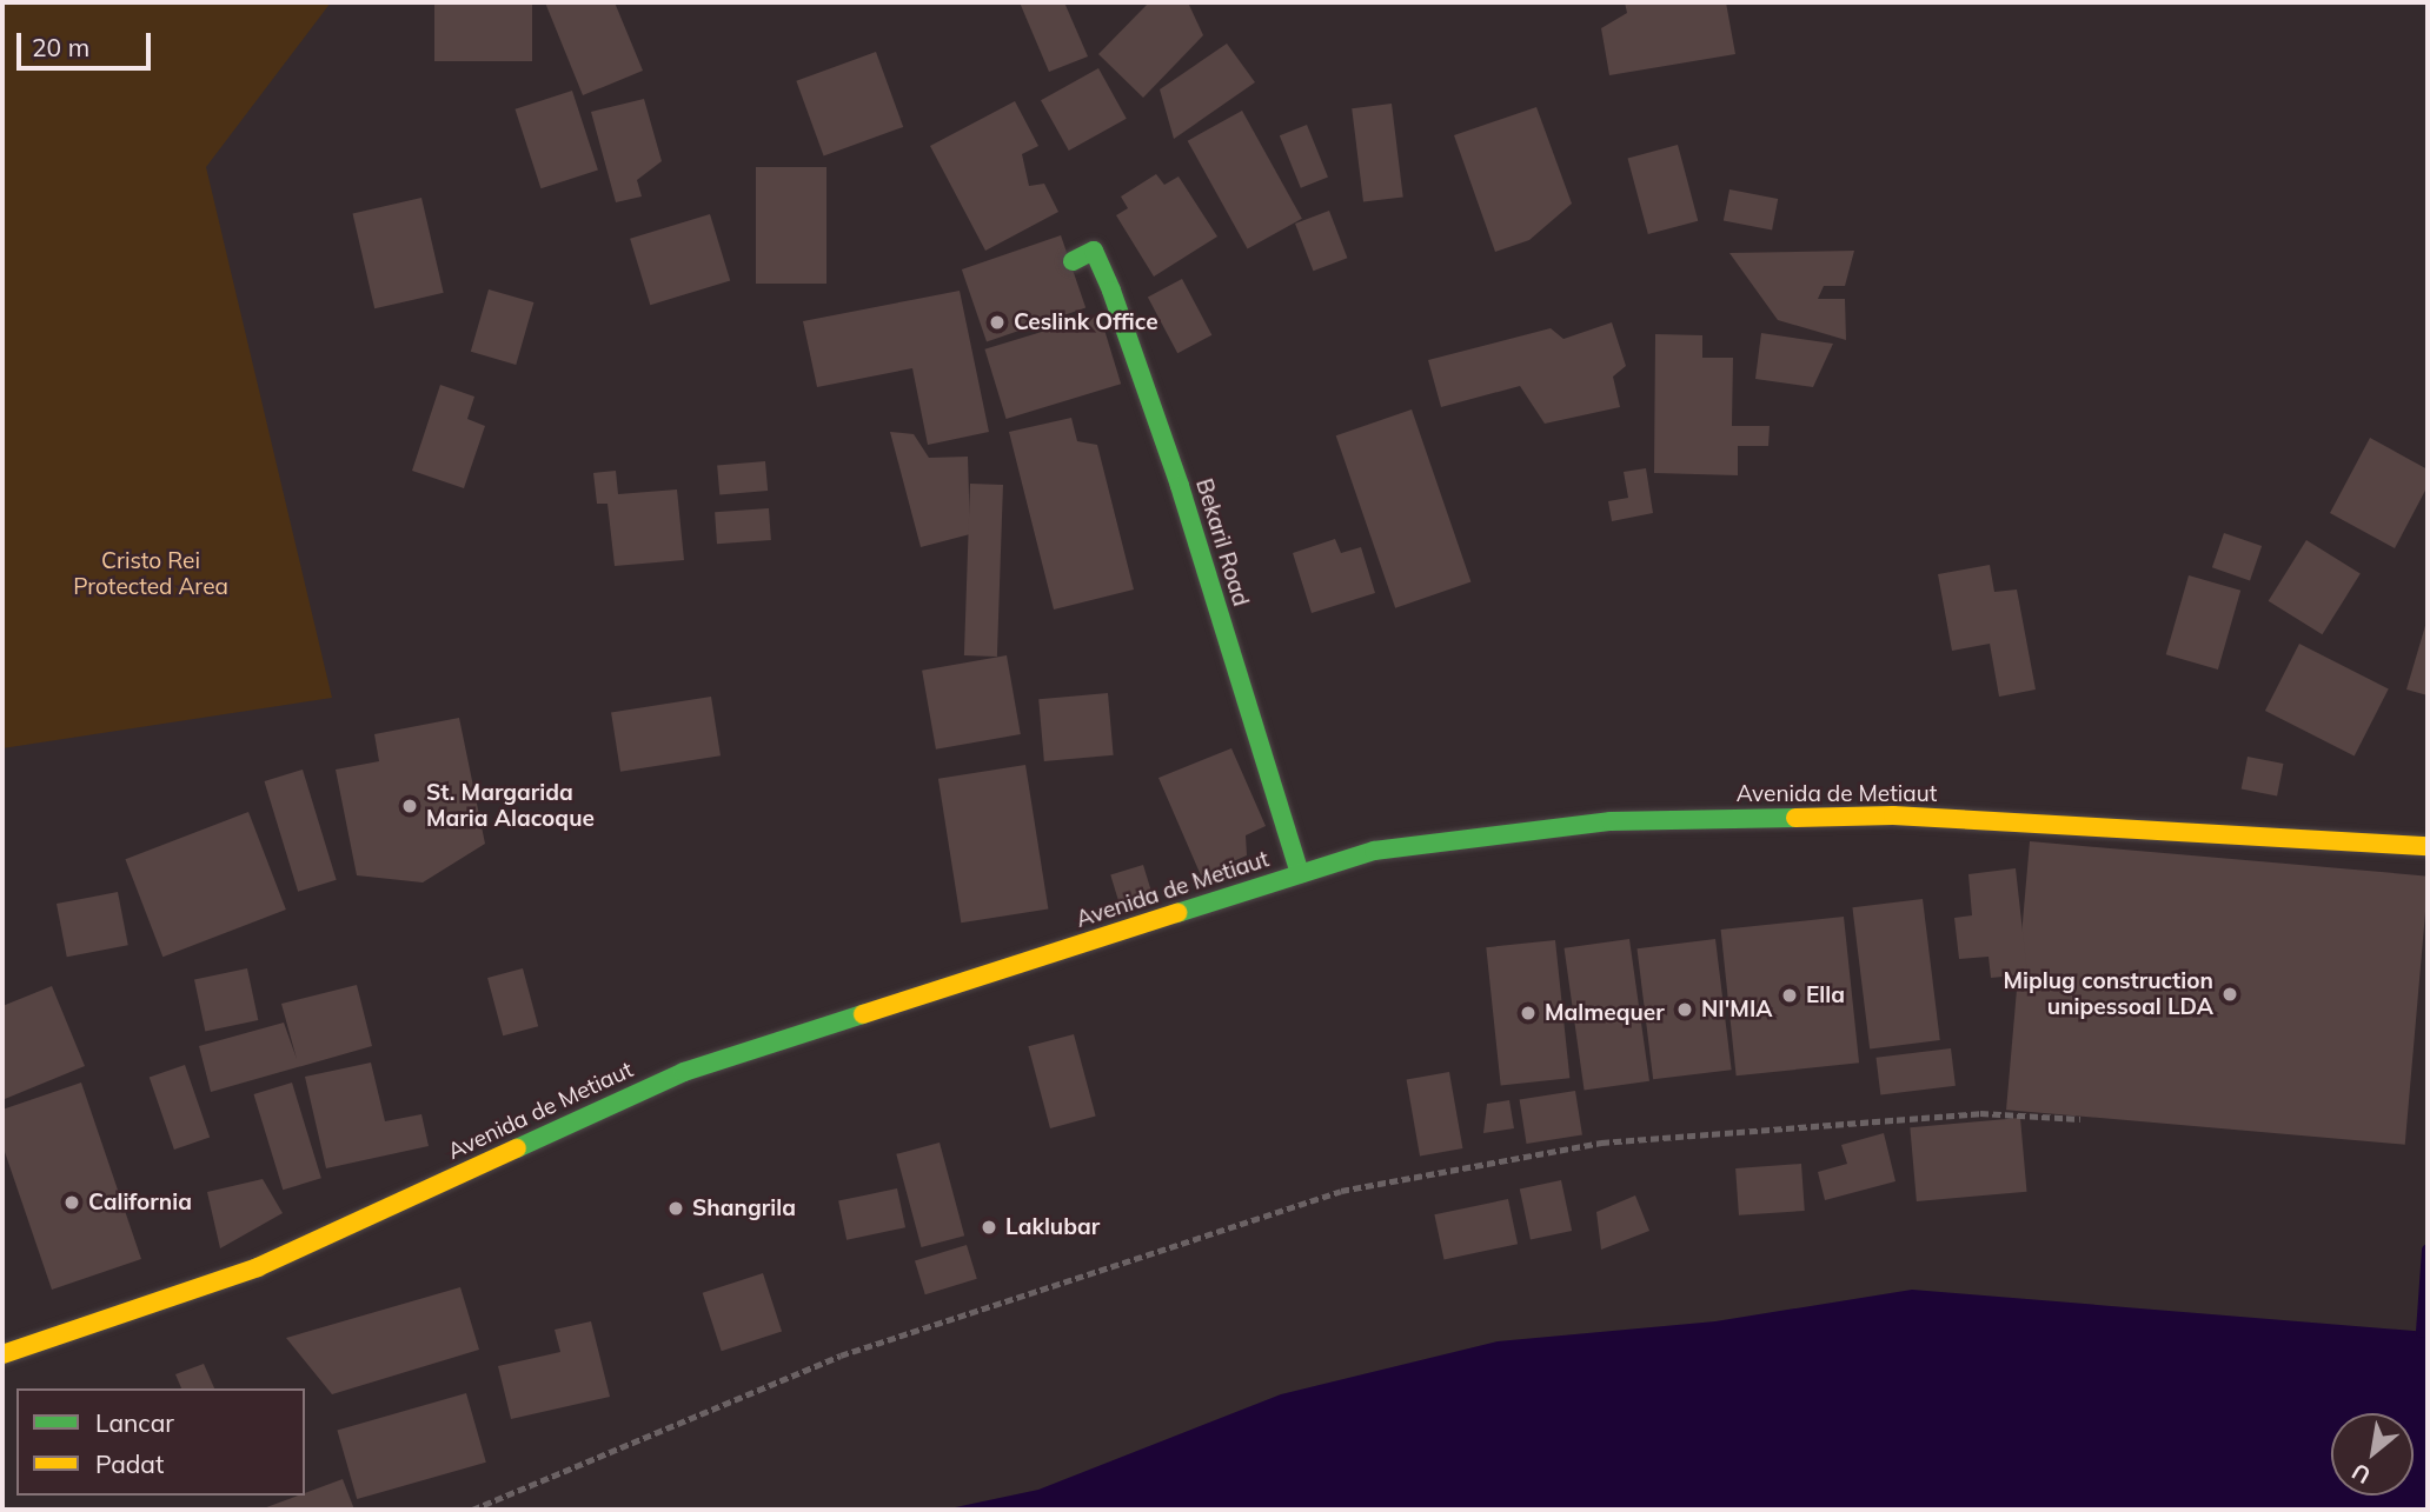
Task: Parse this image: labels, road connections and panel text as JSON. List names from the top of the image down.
{
  "streets": {
    "main road": ["Bekaril Road", "Avenida de Metiaut"]
  },
  "crossings": [
    ["Bekaril Road", "Avenida de Metiaut"]
  ],
  "parks": ["Cristo Rei Protected Area"],
  "places": [
    "Ceslink Office",
    "St. Margarida Maria Alacoque",
    "Miplug construction unipessoal LDA",
    "Ella",
    "NI'MIA",
    "Malmequer",
    "California",
    "Shangrila",
    "Laklubar"
  ],
  "legend": ["Lancar", "Padat"],
  "scale_bar": "20 m",
  "north": "bottom left"
}
